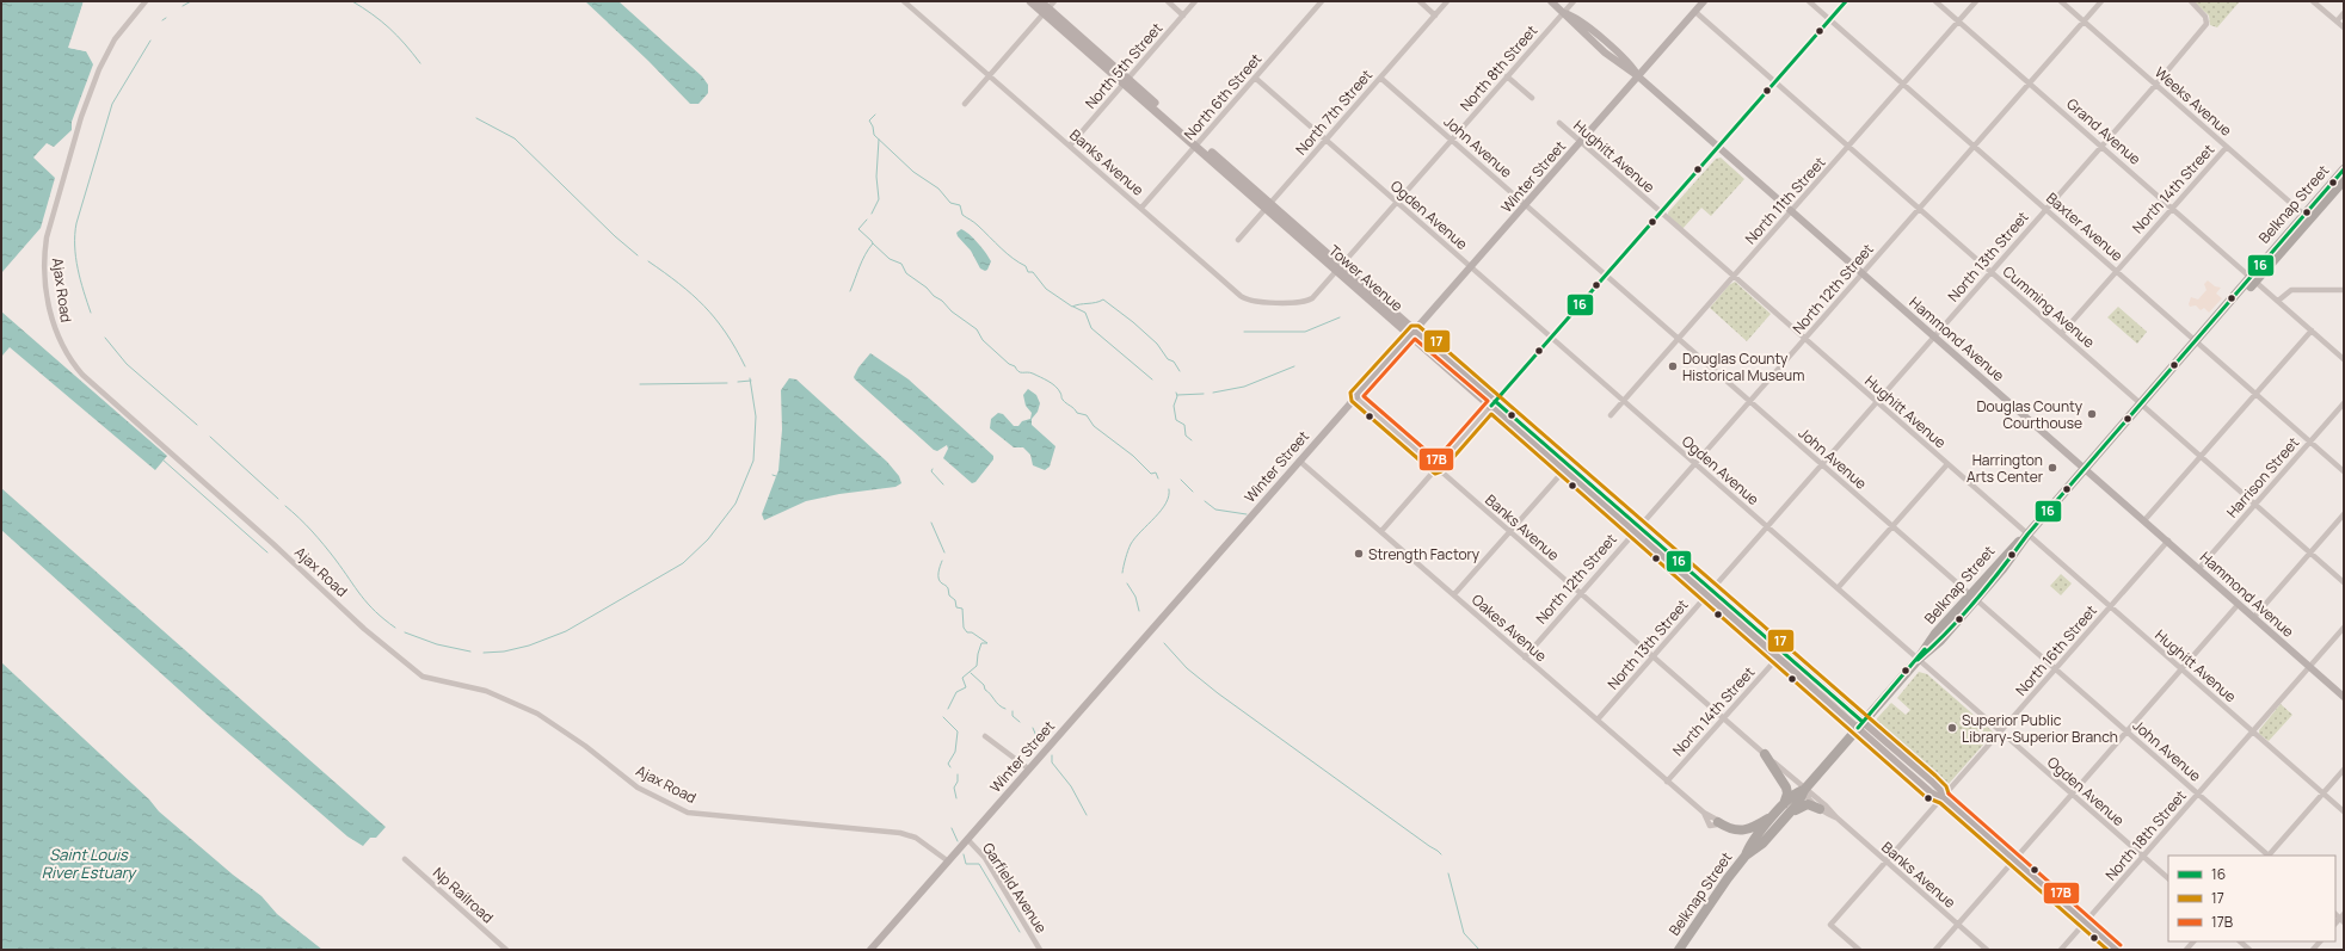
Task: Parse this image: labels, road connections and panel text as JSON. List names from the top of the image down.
{
  "streets": {
    "highway": ["Belknap Street"],
    "main road": ["Tower Avenue"],
    "street": [
      "North 5th Street",
      "North 8th Street",
      "North 6th Street",
      "Weeks Avenue",
      "North 7th Street",
      "Grand Avenue",
      "John Avenue",
      "Hughitt Avenue",
      "Banks Avenue",
      "Winter Street",
      "North 14th Street",
      "North 11th Street",
      "Ogden Avenue",
      "Baxter Avenue",
      "North 13th Street",
      "North 12th Street",
      "Ajax Road",
      "Cumming Avenue",
      "Hammond Avenue",
      "Harrison Street",
      "Oakes Avenue",
      "North 16th Street",
      "North 18th Street",
      "Garfield Avenue",
      "Np Railroad"
    ]
  },
  "crossings": [
    ["North 5th Street", "Banks Avenue"],
    ["North 5th Street", "Tower Avenue"],
    ["North 8th Street", "John Avenue"],
    ["North 8th Street", "Banks Avenue"],
    ["North 8th Street", "Ogden Avenue"],
    ["North 8th Street", "Tower Avenue"],
    ["North 8th Street", "Hammond Avenue"],
    ["North 6th Street", "Banks Avenue"],
    ["North 6th Street", "Ogden Avenue"],
    ["North 6th Street", "Tower Avenue"],
    ["Weeks Avenue", "North 14th Street"],
    ["Weeks Avenue", "Belknap Street"],
    ["Weeks Avenue", "North 13th Street"],
    ["Weeks Avenue", "North 12th Street"],
    ["North 7th Street", "John Avenue"],
    ["North 7th Street", "Ogden Avenue"],
    ["North 7th Street", "Tower Avenue"],
    ["Grand Avenue", "North 14th Street"],
    ["Grand Avenue", "North 11th Street"],
    ["Grand Avenue", "Belknap Street"],
    ["Grand Avenue", "North 13th Street"],
    ["Grand Avenue", "North 12th Street"],
    ["John Avenue", "Winter Street"],
    ["John Avenue", "North 11th Street"],
    ["John Avenue", "Belknap Street"],
    ["John Avenue", "North 13th Street"],
    ["John Avenue", "North 12th Street"],
    ["John Avenue", "North 16th Street"],
    ["John Avenue", "North 18th Street"],
    ["Hughitt Avenue", "Winter Street"],
    ["Hughitt Avenue", "North 11th Street"],
    ["Hughitt Avenue", "Belknap Street"],
    ["Hughitt Avenue", "North 13th Street"],
    ["Hughitt Avenue", "North 12th Street"],
    ["Hughitt Avenue", "North 16th Street"],
    ["Hughitt Avenue", "North 18th Street"],
    ["Banks Avenue", "Winter Street"],
    ["Banks Avenue", "North 14th Street"],
    ["Banks Avenue", "Belknap Street"],
    ["Banks Avenue", "North 13th Street"],
    ["Banks Avenue", "North 12th Street"],
    ["Banks Avenue", "North 16th Street"],
    ["Winter Street", "Ogden Avenue"],
    ["Winter Street", "Tower Avenue"],
    ["Winter Street", "Ajax Road"],
    ["Winter Street", "Cumming Avenue"],
    ["Winter Street", "Hammond Avenue"],
    ["Winter Street", "Oakes Avenue"],
    ["Winter Street", "Garfield Avenue"],
    ["North 14th Street", "Baxter Avenue"],
    ["North 14th Street", "Tower Avenue"],
    ["North 14th Street", "Cumming Avenue"],
    ["North 14th Street", "Oakes Avenue"],
    ["North 11th Street", "Ogden Avenue"],
    ["North 11th Street", "Baxter Avenue"],
    ["North 11th Street", "Cumming Avenue"],
    ["North 11th Street", "Hammond Avenue"],
    ["Belknap Street", "Ogden Avenue"],
    ["Belknap Street", "Baxter Avenue"],
    ["Belknap Street", "Tower Avenue"],
    ["Belknap Street", "Cumming Avenue"],
    ["Belknap Street", "Hammond Avenue"],
    ["Ogden Avenue", "North 13th Street"],
    ["Ogden Avenue", "North 12th Street"],
    ["Ogden Avenue", "North 16th Street"],
    ["Ogden Avenue", "North 18th Street"],
    ["Baxter Avenue", "North 13th Street"],
    ["Baxter Avenue", "North 12th Street"],
    ["Baxter Avenue", "Harrison Street"],
    ["North 13th Street", "Tower Avenue"],
    ["North 13th Street", "Cumming Avenue"],
    ["North 13th Street", "Hammond Avenue"],
    ["North 13th Street", "Oakes Avenue"],
    ["Tower Avenue", "North 12th Street"],
    ["Tower Avenue", "North 16th Street"],
    ["Tower Avenue", "North 18th Street"],
    ["North 12th Street", "Cumming Avenue"],
    ["North 12th Street", "Hammond Avenue"],
    ["North 12th Street", "Oakes Avenue"],
    ["Cumming Avenue", "Harrison Street"],
    ["Hammond Avenue", "Harrison Street"],
    ["Hammond Avenue", "North 16th Street"],
    ["Hammond Avenue", "North 18th Street"]
  ],
  "water": ["Saint Louis River Estuary"],
  "places": [
    "Douglas County Historical Museum",
    "Douglas County Courthouse",
    "Harrington Arts Center",
    "Strength Factory",
    "Superior Public Library-Superior Branch"
  ],
  "lines": ["transit line 16", "transit line 17", "transit line 17B"],
  "legend": ["16", "17", "17B"]
}
